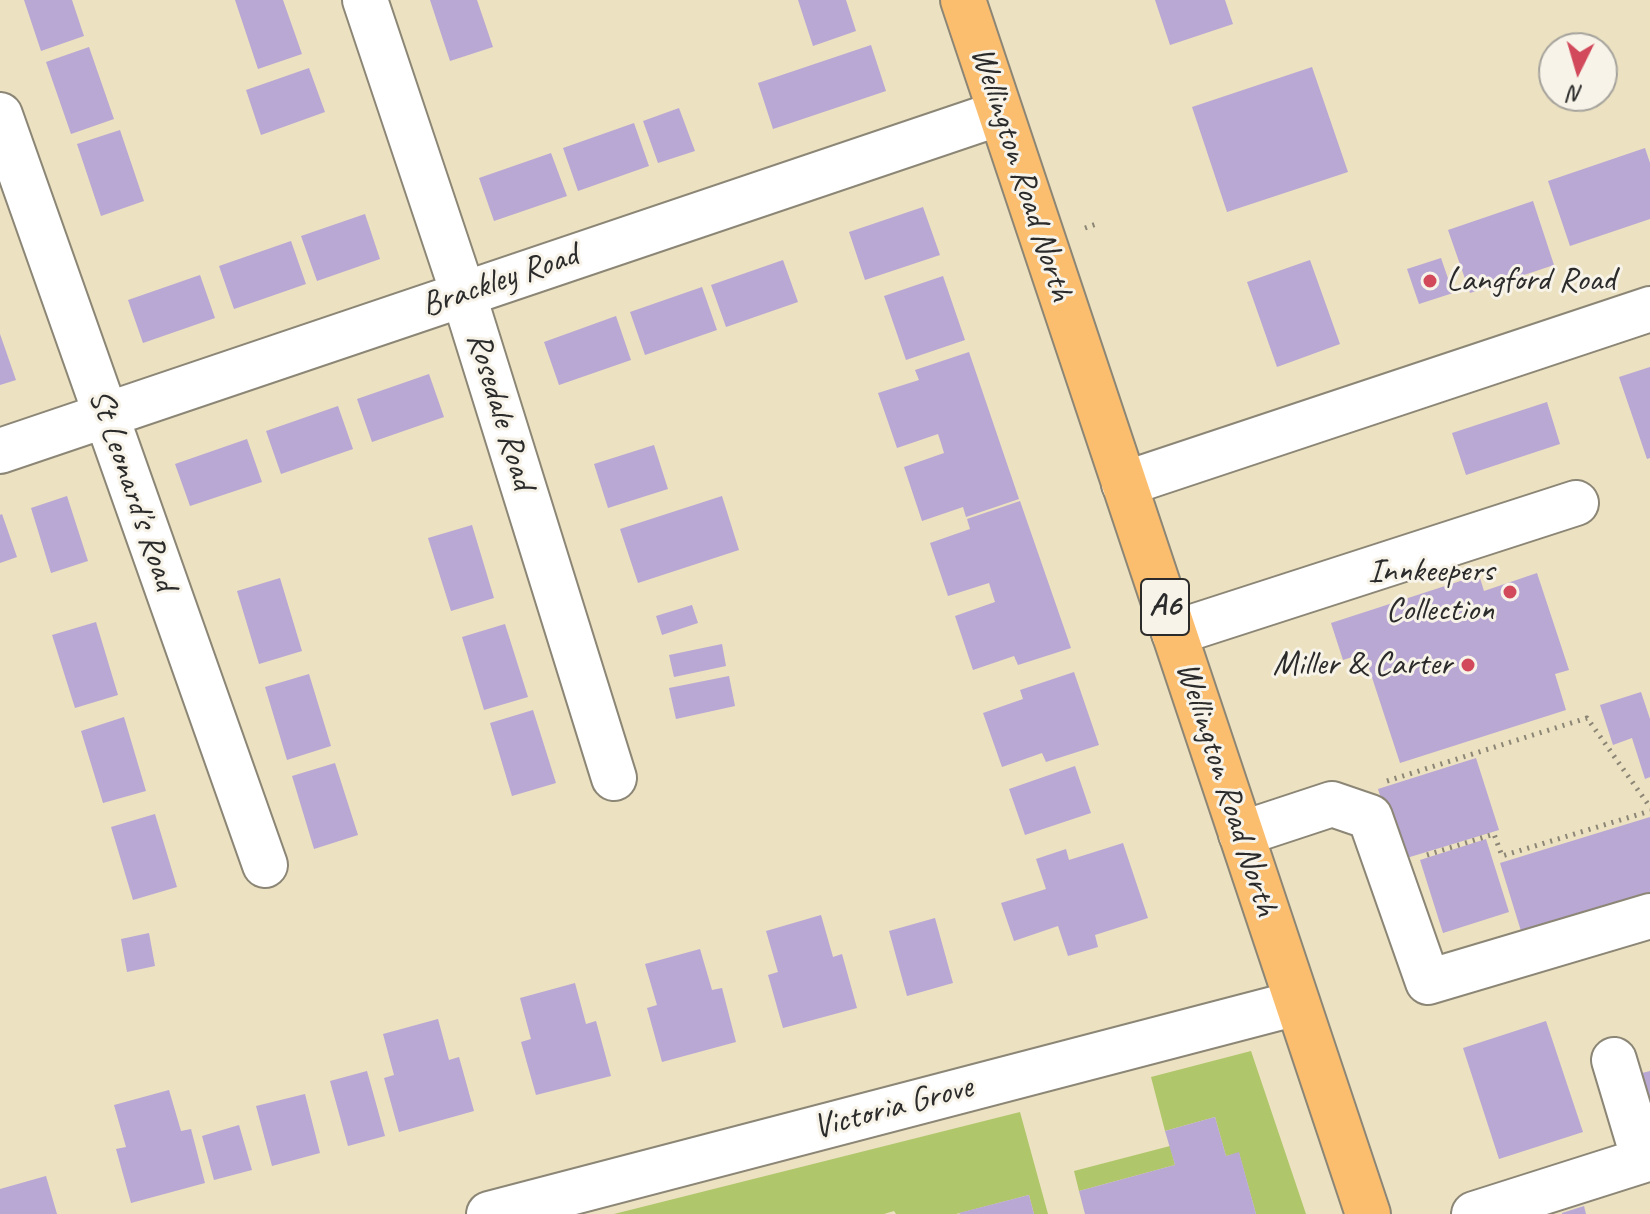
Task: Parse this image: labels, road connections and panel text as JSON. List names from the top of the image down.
{
  "streets": {
    "highway": ["Wellington Road North", "A6"],
    "street": [
      "Brackley Road",
      "Rosedale Road",
      "St Leonard's Road",
      "Victoria Grove"
    ]
  },
  "crossings": [
    ["Wellington Road North", "Brackley Road"],
    ["Wellington Road North", "Victoria Grove"],
    ["Brackley Road", "Rosedale Road"],
    ["Brackley Road", "St Leonard's Road"]
  ],
  "places": ["Langford Road", "Innkeepers Collection", "Miller & Carter"],
  "north": "bottom"
}
